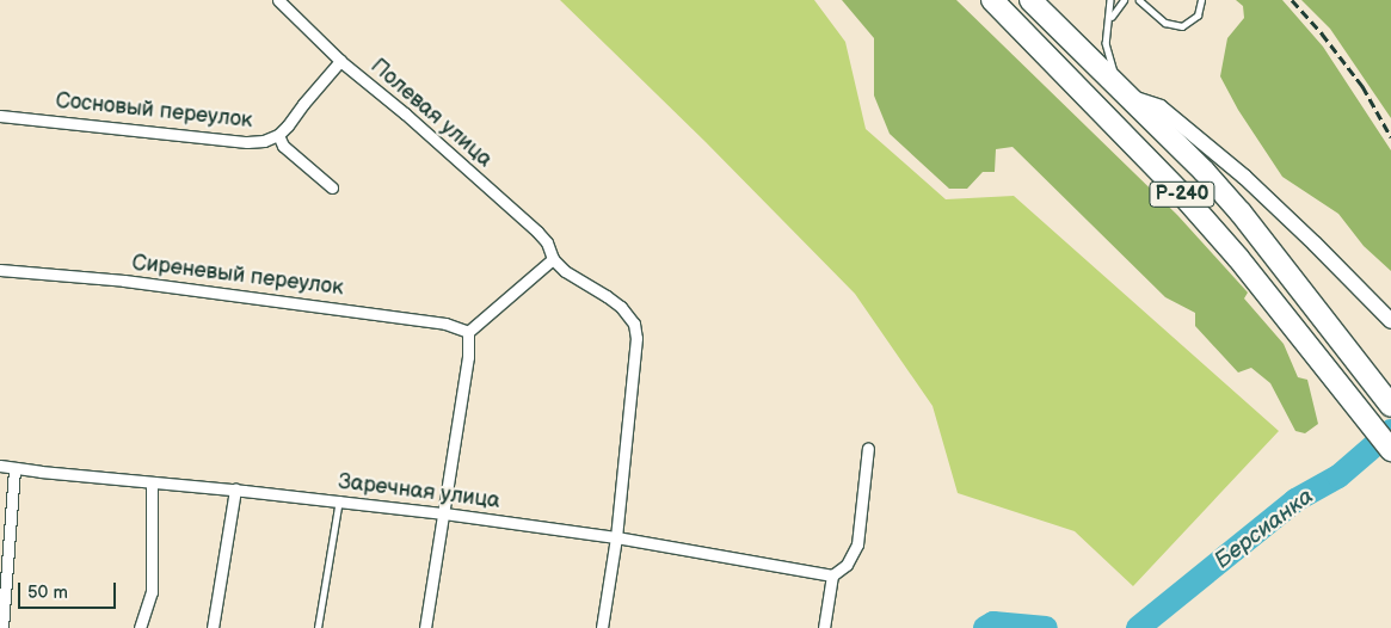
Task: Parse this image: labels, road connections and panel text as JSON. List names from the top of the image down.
{
  "streets": {
    "highway": ["Р-240"],
    "street": [
      "Сосновый переулок",
      "Полевая улица",
      "Сиреневый переулок",
      "Заречная улица"
    ]
  },
  "crossings": [
    ["Сосновый переулок", "Полевая улица"]
  ],
  "water": ["Берсианка"],
  "scale_bar": "50 m"
}
